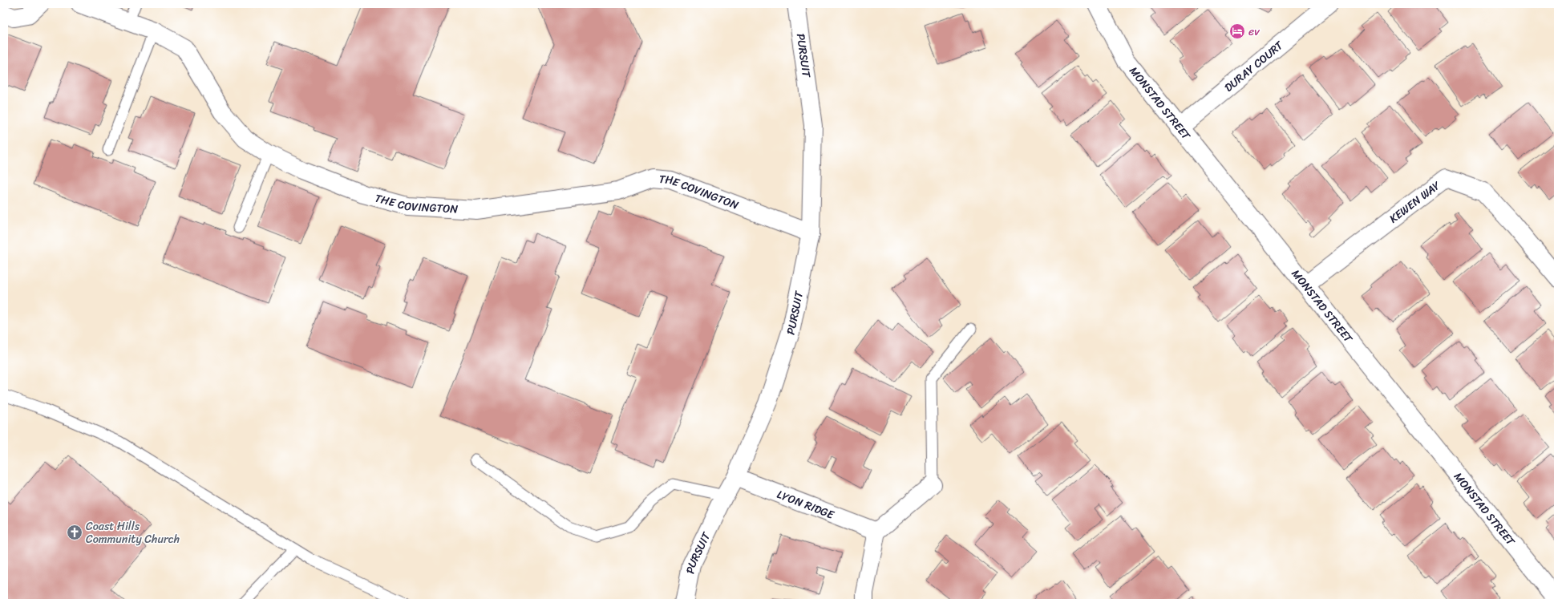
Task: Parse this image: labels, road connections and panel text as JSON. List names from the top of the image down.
{
  "streets": {
    "street": [
      "PURSUIT",
      "DURAY COURT",
      "MONSTAD STREET",
      "THE COVINGTON",
      "KEWEN WAY",
      "LYON RIDGE"
    ]
  },
  "crossings": [
    ["PURSUIT", "THE COVINGTON"],
    ["PURSUIT", "LYON RIDGE"],
    ["DURAY COURT", "MONSTAD STREET"],
    ["MONSTAD STREET", "KEWEN WAY"]
  ],
  "places": {
    "hotel": ["ev"],
    "church": ["Coast Hills Community Church"]
  }
}
